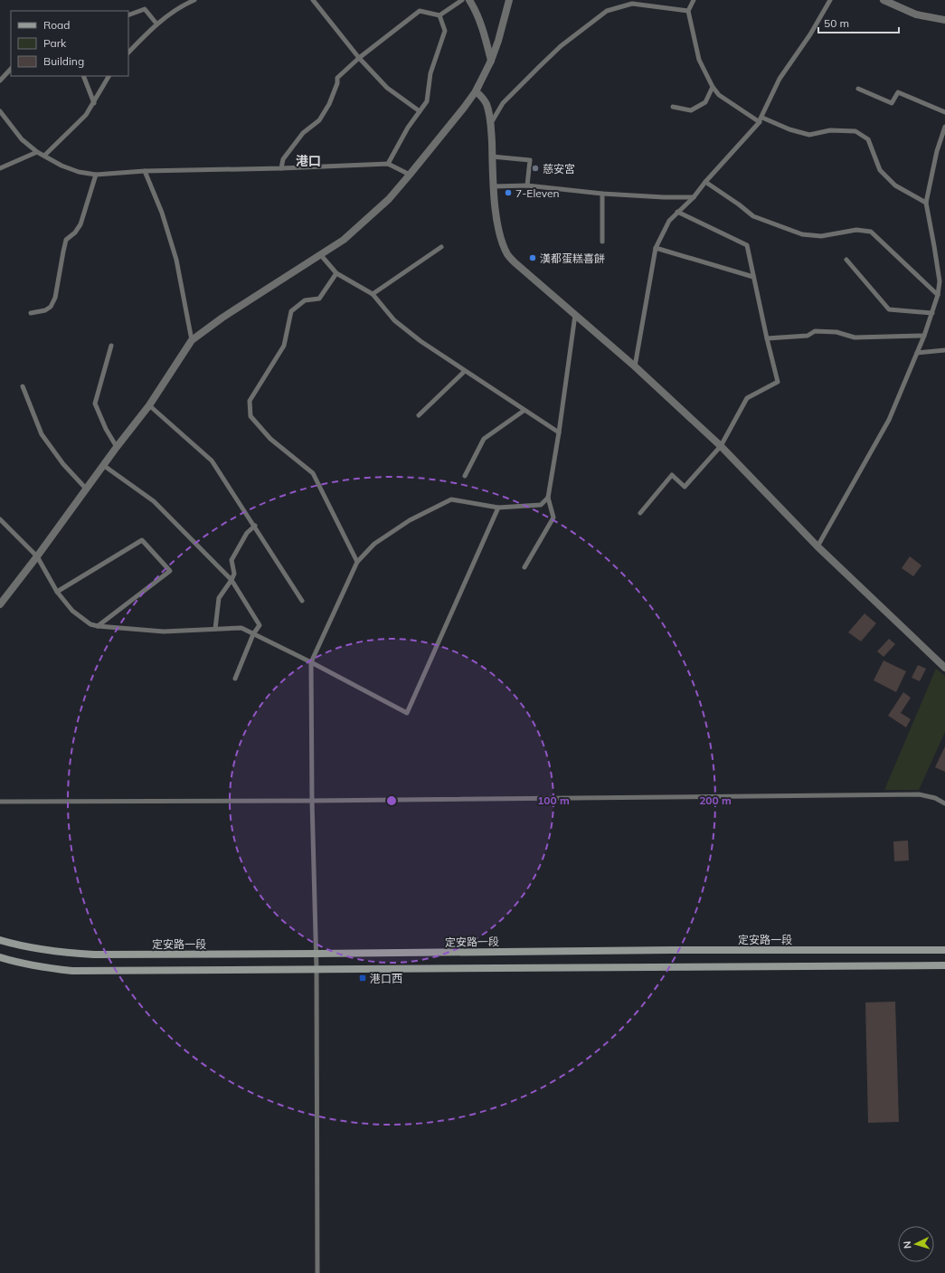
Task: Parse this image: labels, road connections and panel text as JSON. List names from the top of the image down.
{
  "streets": {
    "main road": ["定安路一段"]
  },
  "districts": ["港口"],
  "places": {
    "other": ["慈安宮", "7-Eleven", "漢都蛋糕喜餅"],
    "transit": ["港口西"]
  },
  "legend": ["Road", "Park", "Building"],
  "scale_bar": "50 m",
  "north": "left",
  "rings": ["100 m", "200 m"]
}
